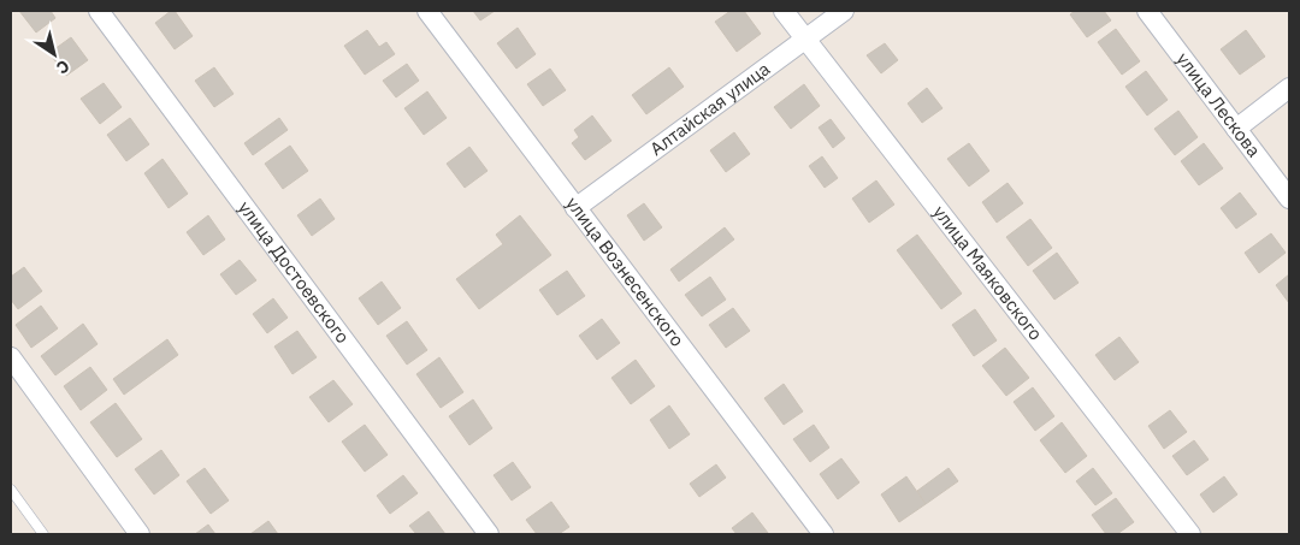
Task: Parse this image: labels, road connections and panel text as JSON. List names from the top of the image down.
{
  "streets": {
    "street": [
      "улица Лескова",
      "Алтайская улица",
      "улица Достоевского",
      "улица Вознесенского",
      "улица Маяковского"
    ]
  },
  "crossings": [
    ["Алтайская улица", "улица Вознесенского"],
    ["Алтайская улица", "улица Маяковского"]
  ],
  "north": "bottom right"
}
